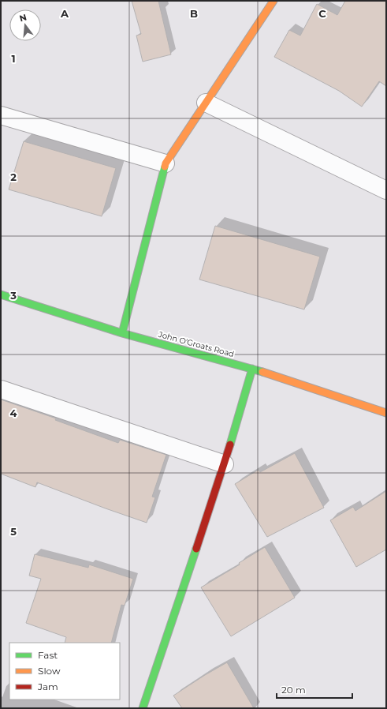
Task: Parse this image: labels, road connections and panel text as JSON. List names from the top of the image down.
{
  "streets": {
    "street": ["John O'Groats Road"]
  },
  "legend": ["Fast", "Slow", "Jam"],
  "scale_bar": "20 m",
  "north": "top",
  "grid": {
    "columns": ["A", "B", "C"],
    "rows": [
      "1",
      "2",
      "3",
      "4",
      "5"
    ]
  }
}
